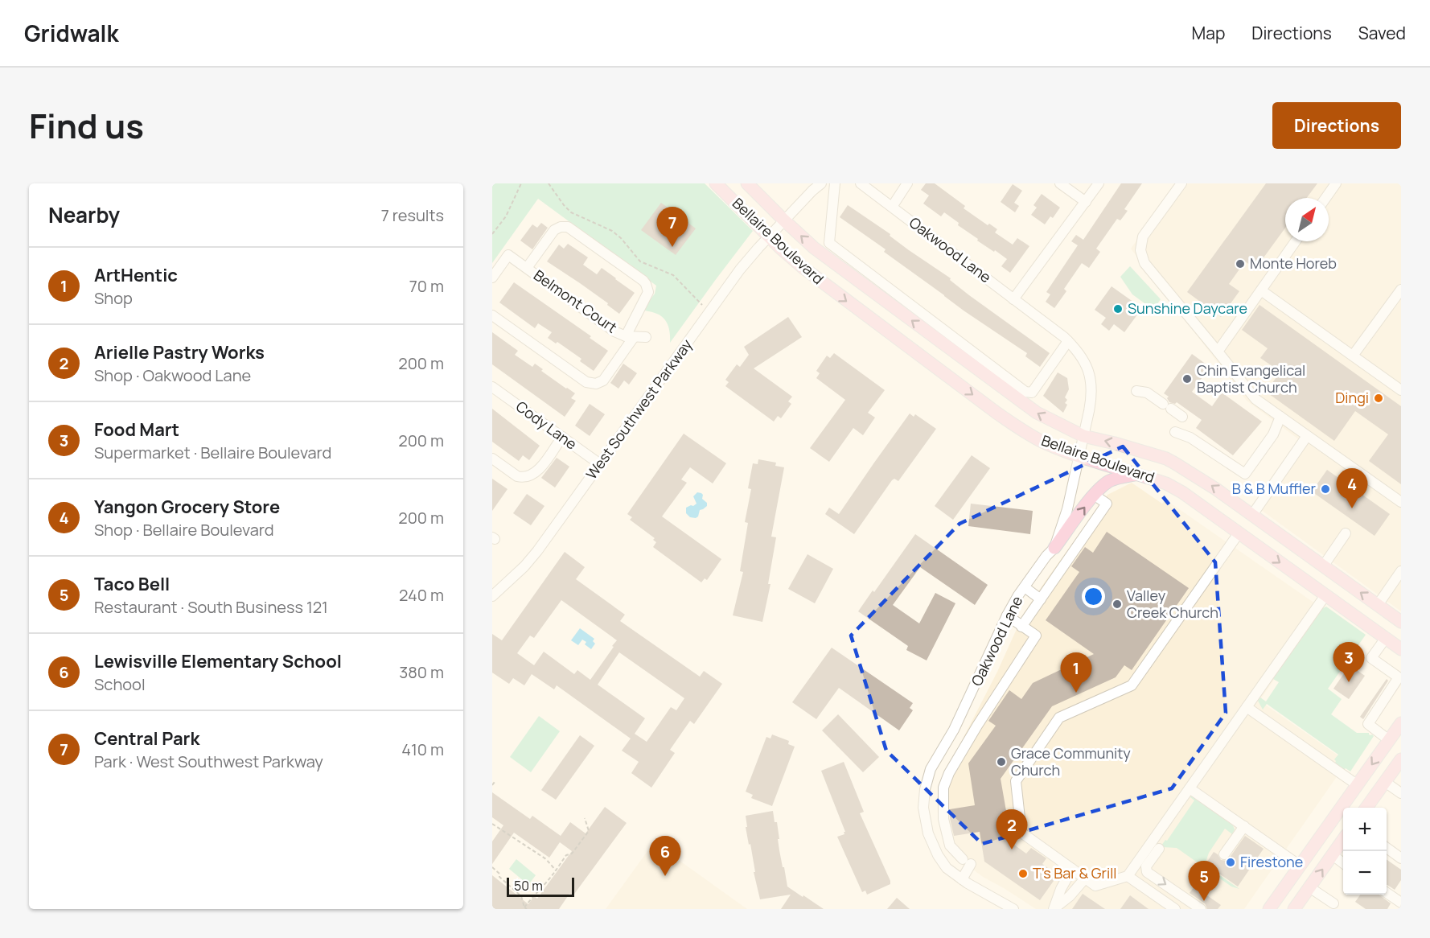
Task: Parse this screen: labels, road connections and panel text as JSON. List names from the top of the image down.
{
  "streets": {
    "main road": ["Bellaire Boulevard"],
    "street": [
      "Oakwood Lane",
      "Belmont Court",
      "West Southwest Parkway",
      "Cody Lane"
    ]
  },
  "crossings": [
    ["Bellaire Boulevard", "Oakwood Lane"],
    ["Bellaire Boulevard", "West Southwest Parkway"],
    ["West Southwest Parkway", "Cody Lane"]
  ],
  "places": [
    "Monte Horeb",
    "Sunshine Daycare",
    "Chin Evangelical Baptist Church",
    "Dingi",
    "B & B Muffler",
    "Valley Creek Church",
    "Grace Community Church",
    "Firestone",
    "T's Bar & Grill"
  ],
  "scale_bar": "50 m",
  "north": "top right",
  "page": {
    "header": "Gridwalk",
    "nav": ["Map", "Directions", "Saved"],
    "title": "Find us",
    "buttons": "Directions",
    "heading": ["Nearby", "7 results"],
    "pins": [
      "7",
      "4",
      "3",
      "1",
      "2",
      "6",
      "5"
    ],
    "list": [
      {
        "mark": "1",
        "name": "ArtHentic",
        "note": "Shop",
        "value": "70 m"
      },
      {
        "mark": "2",
        "name": "Arielle Pastry Works",
        "note": "Shop · Oakwood Lane",
        "value": "200 m"
      },
      {
        "mark": "3",
        "name": "Food Mart",
        "note": "Supermarket · Bellaire Boulevard",
        "value": "200 m"
      },
      {
        "mark": "4",
        "name": "Yangon Grocery Store",
        "note": "Shop · Bellaire Boulevard",
        "value": "200 m"
      },
      {
        "mark": "5",
        "name": "Taco Bell",
        "note": "Restaurant · South Business 121",
        "value": "240 m"
      },
      {
        "mark": "6",
        "name": "Lewisville Elementary School",
        "note": "School",
        "value": "380 m"
      },
      {
        "mark": "7",
        "name": "Central Park",
        "note": "Park · West Southwest Parkway",
        "value": "410 m"
      }
    ],
    "map_buttons": ["+", "−"],
    "scale": "50 m"
  }
}
